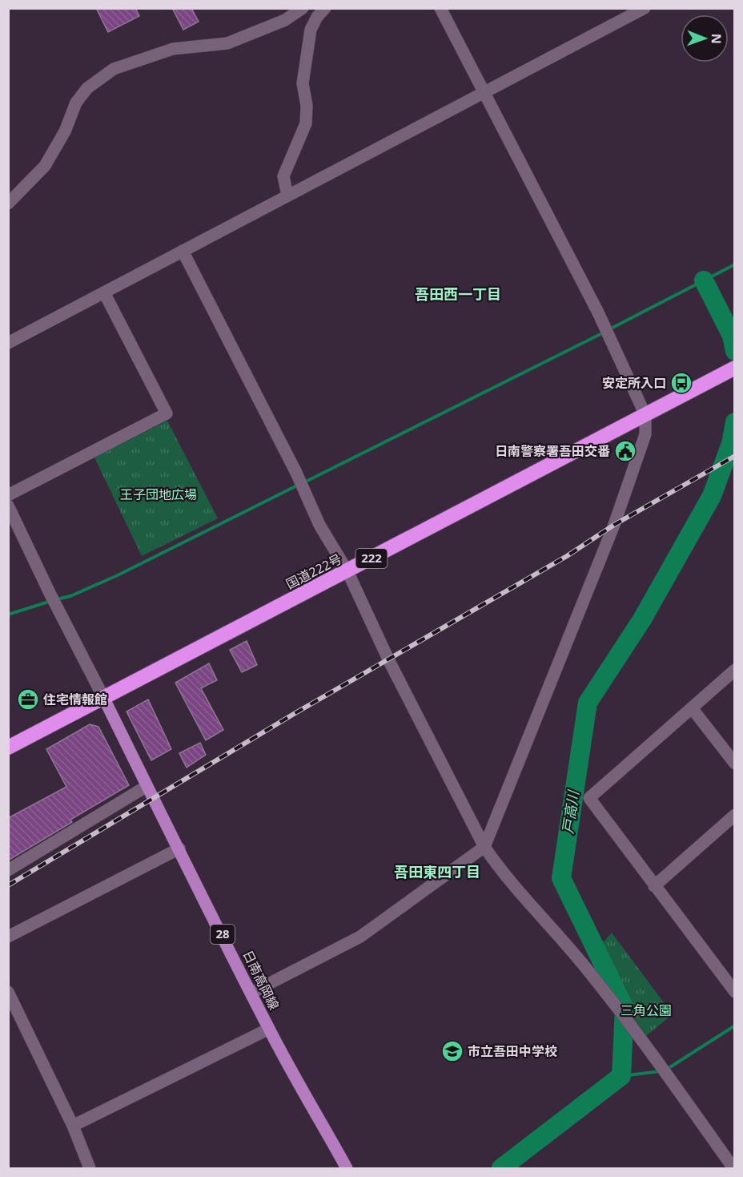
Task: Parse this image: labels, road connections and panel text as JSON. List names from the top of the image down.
{
  "streets": {
    "highway": ["222", "国道222号"],
    "main road": ["28", "日南高岡線"]
  },
  "crossings": [
    ["国道222号", "日南高岡線"]
  ],
  "districts": ["吾田西一丁目", "吾田東四丁目"],
  "water": ["戸高川"],
  "parks": ["王子団地広場", "三角公園"],
  "places": {
    "bus stop": ["安定所入口"],
    "public building": ["日南警察署吾田交番"],
    "office": ["住宅情報館"],
    "school or university": ["市立吾田中学校"]
  },
  "north": "right"
}
